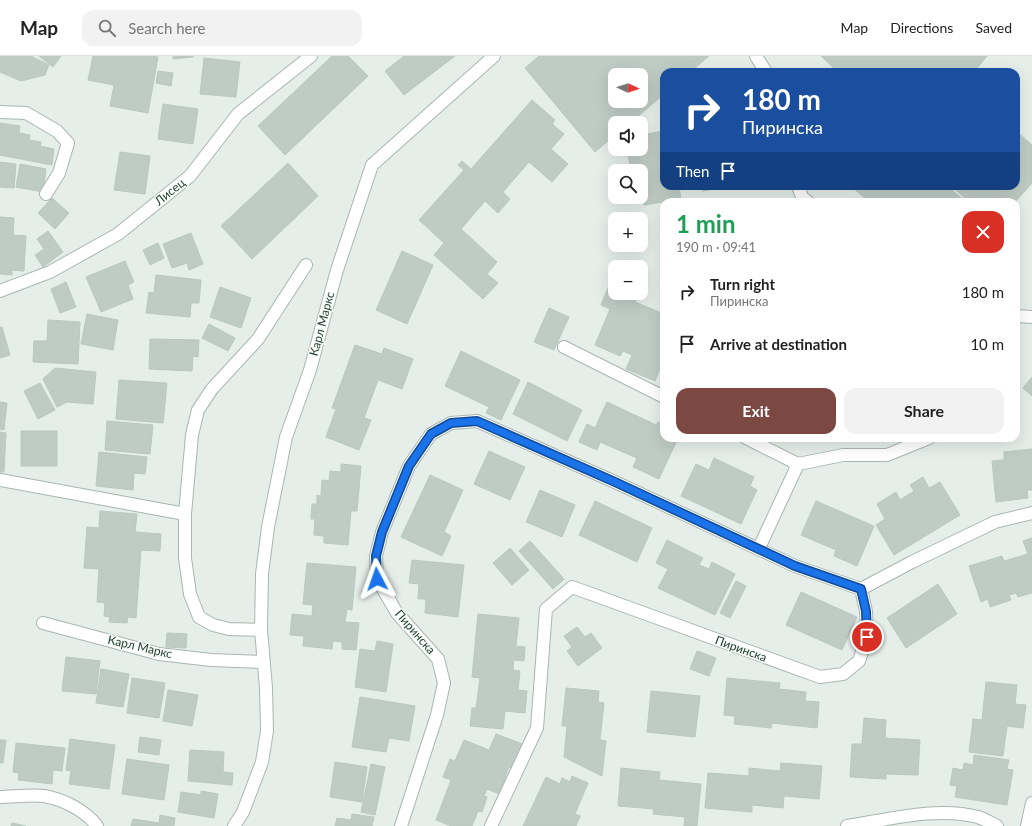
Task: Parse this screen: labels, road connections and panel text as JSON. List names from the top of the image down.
{
  "streets": {
    "street": ["Лисец", "Карл Маркс", "Пиринска"]
  },
  "north": "right",
  "page": {
    "header": "Map",
    "search": "Search here",
    "nav": ["Map", "Directions", "Saved"],
    "map_buttons": ["+", "−"],
    "turn": ["180 m", "Пиринска"],
    "then": "Then",
    "heading": ["1 min", "190 m · 09:41"],
    "list": [
      {
        "name": "Turn right",
        "note": "Пиринска",
        "value": "180 m"
      },
      {
        "name": "Arrive at destination",
        "value": "10 m"
      }
    ],
    "buttons": ["Exit", "Share"]
  }
}
